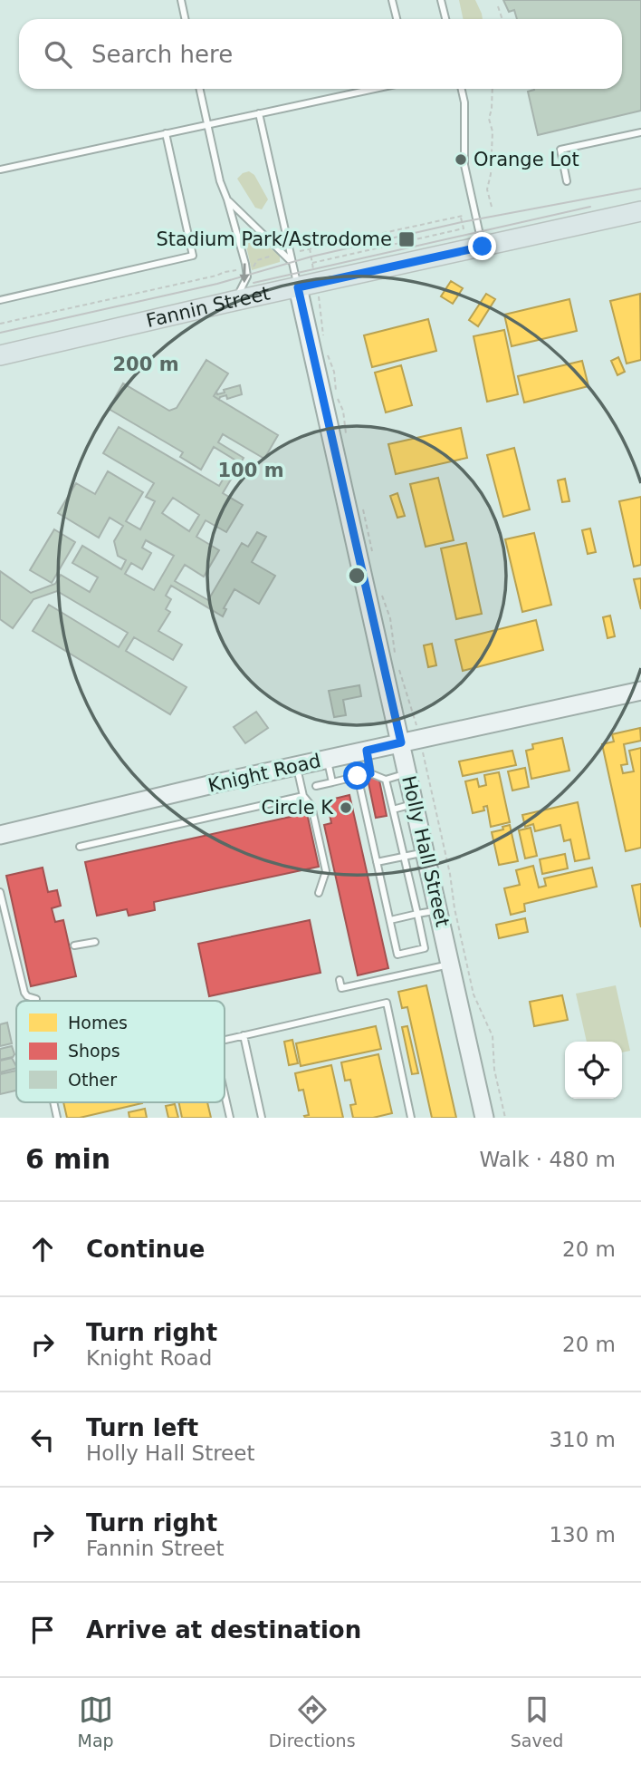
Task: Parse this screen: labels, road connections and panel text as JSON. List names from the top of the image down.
{
  "streets": {
    "main road": ["Fannin Street"],
    "street": ["Knight Road", "Holly Hall Street"]
  },
  "crossings": [
    ["Fannin Street", "Holly Hall Street"],
    ["Knight Road", "Holly Hall Street"]
  ],
  "places": {
    "other": ["Orange Lot", "Circle K"],
    "transit": ["Stadium Park/Astrodome"]
  },
  "legend": ["Homes", "Shops", "Other"],
  "page": {
    "search": "Search here",
    "heading": ["6 min", "Walk · 480 m"],
    "list": [
      ["Continue", "20 m"],
      ["Turn right", "Knight Road", "20 m"],
      ["Turn left", "Holly Hall Street", "310 m"],
      ["Turn right", "Fannin Street", "130 m"],
      "Arrive at destination"
    ],
    "nav": ["Map", "Directions", "Saved"]
  },
  "rings": ["200 m", "100 m"]
}
